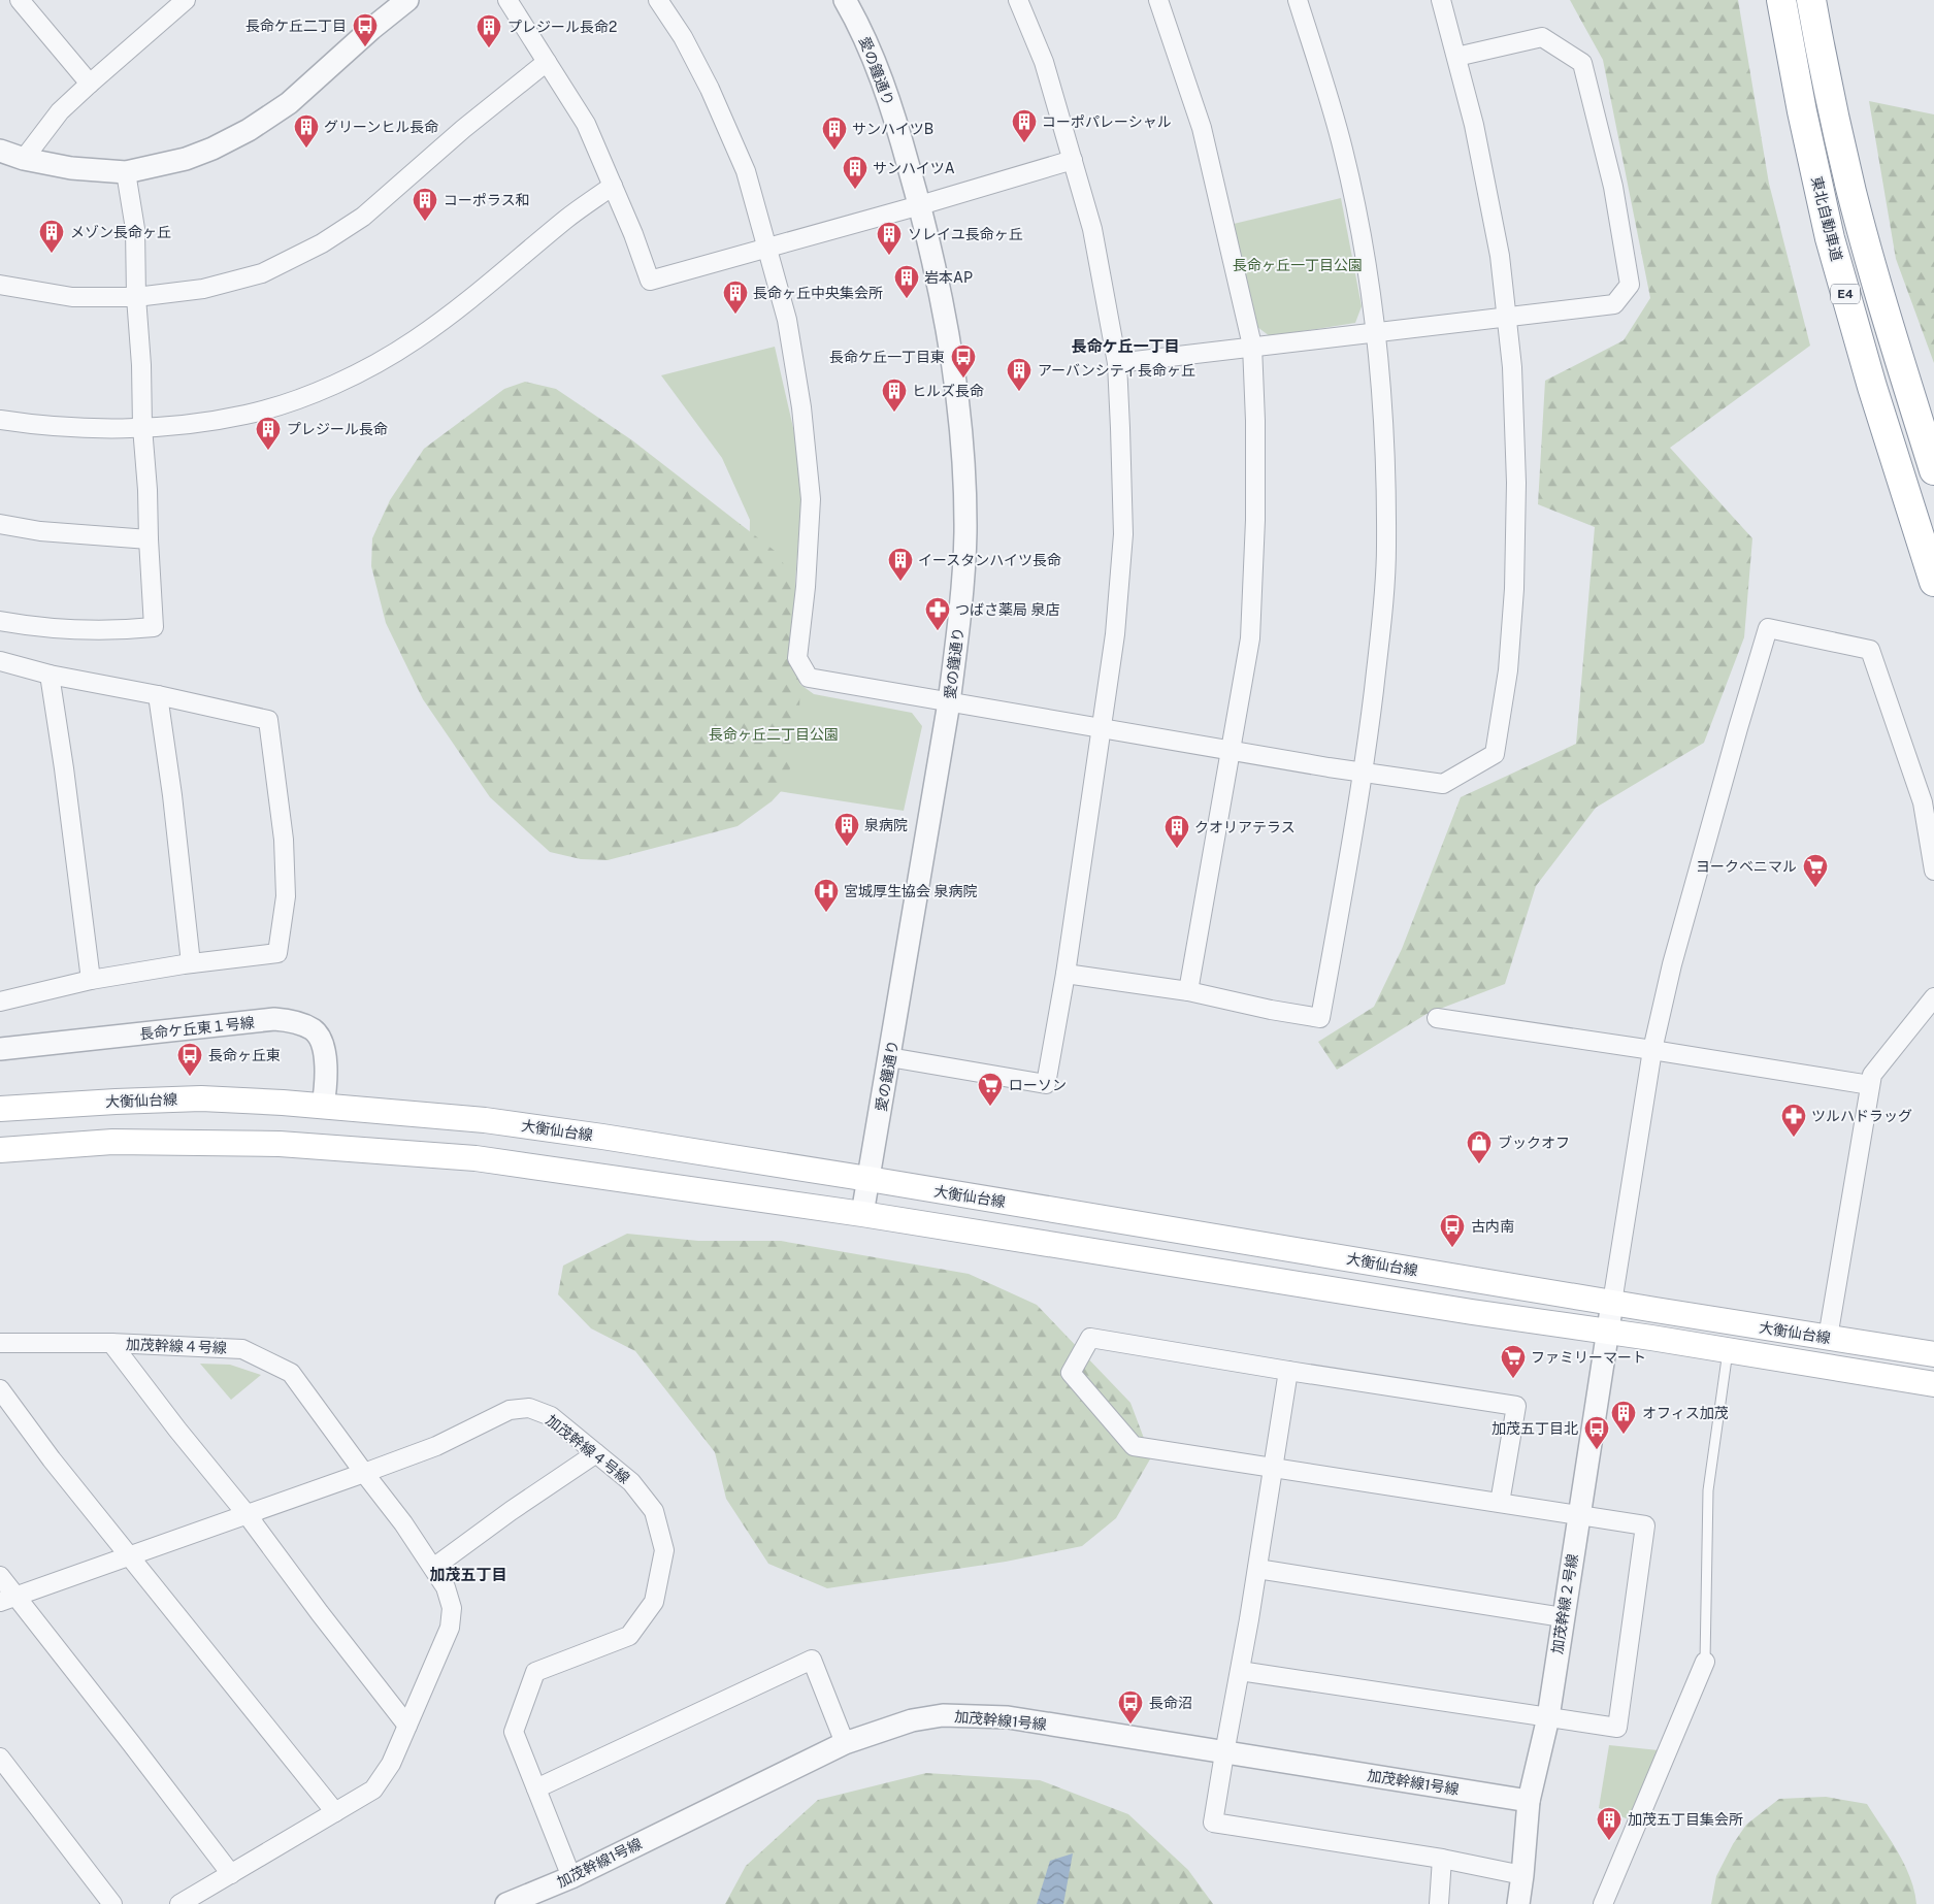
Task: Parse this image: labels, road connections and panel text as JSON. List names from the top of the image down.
{
  "streets": {
    "highway": ["東北自動車道", "E4"],
    "main road": ["大衡仙台線"],
    "street": [
      "愛の鐘通り",
      "長命ケ丘東１号線",
      "加茂幹線４号線",
      "加茂幹線２号線",
      "加茂幹線1号線"
    ]
  },
  "crossings": [
    ["愛の鐘通り", "大衡仙台線"],
    ["長命ケ丘東１号線", "大衡仙台線"],
    ["大衡仙台線", "加茂幹線２号線"],
    ["加茂幹線４号線", "加茂幹線1号線"],
    ["加茂幹線２号線", "加茂幹線1号線"]
  ],
  "districts": ["長命ケ丘一丁目", "加茂五丁目"],
  "parks": ["長命ヶ丘一丁目公園", "長命ヶ丘二丁目公園"],
  "places": {
    "bus stop": [
      "長命ケ丘二丁目",
      "長命ケ丘一丁目東",
      "長命ヶ丘東",
      "古内南",
      "加茂五丁目北",
      "長命沼"
    ],
    "building": [
      "プレジール長命2",
      "コーポパレーシャル",
      "グリーンヒル長命",
      "サンハイツB",
      "サンハイツA",
      "コーポラス和",
      "メゾン長命ヶ丘",
      "ソレイユ長命ヶ丘",
      "岩本AP",
      "長命ヶ丘中央集会所",
      "アーバンシティ長命ヶ丘",
      "ヒルズ長命",
      "プレジール長命",
      "イースタンハイツ長命",
      "泉病院",
      "クオリアテラス",
      "オフィス加茂",
      "加茂五丁目集会所"
    ],
    "pharmacy": ["つばさ薬局 泉店", "ツルハドラッグ"],
    "supermarket": ["ヨークベニマル", "ローソン", "ファミリーマート"],
    "hospital": ["宮城厚生協会 泉病院"],
    "shop": ["ブックオフ"]
  }
}
